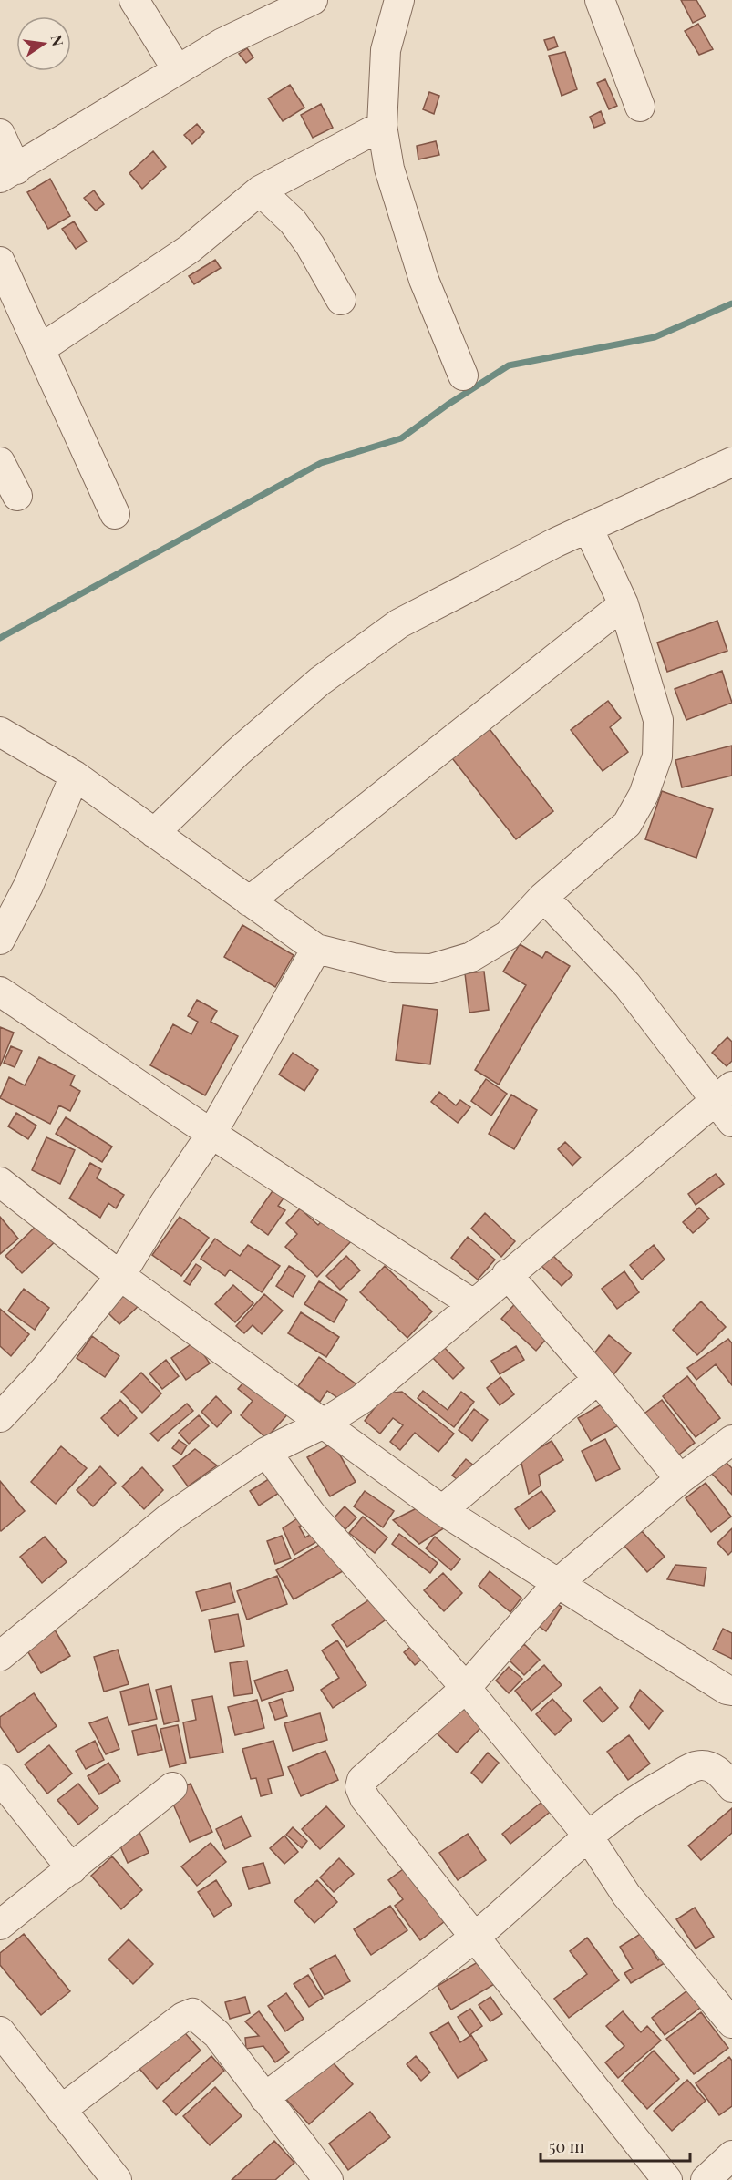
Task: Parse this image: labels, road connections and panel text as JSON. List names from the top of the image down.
{
  "scale_bar": "50 m",
  "north": "right"
}
